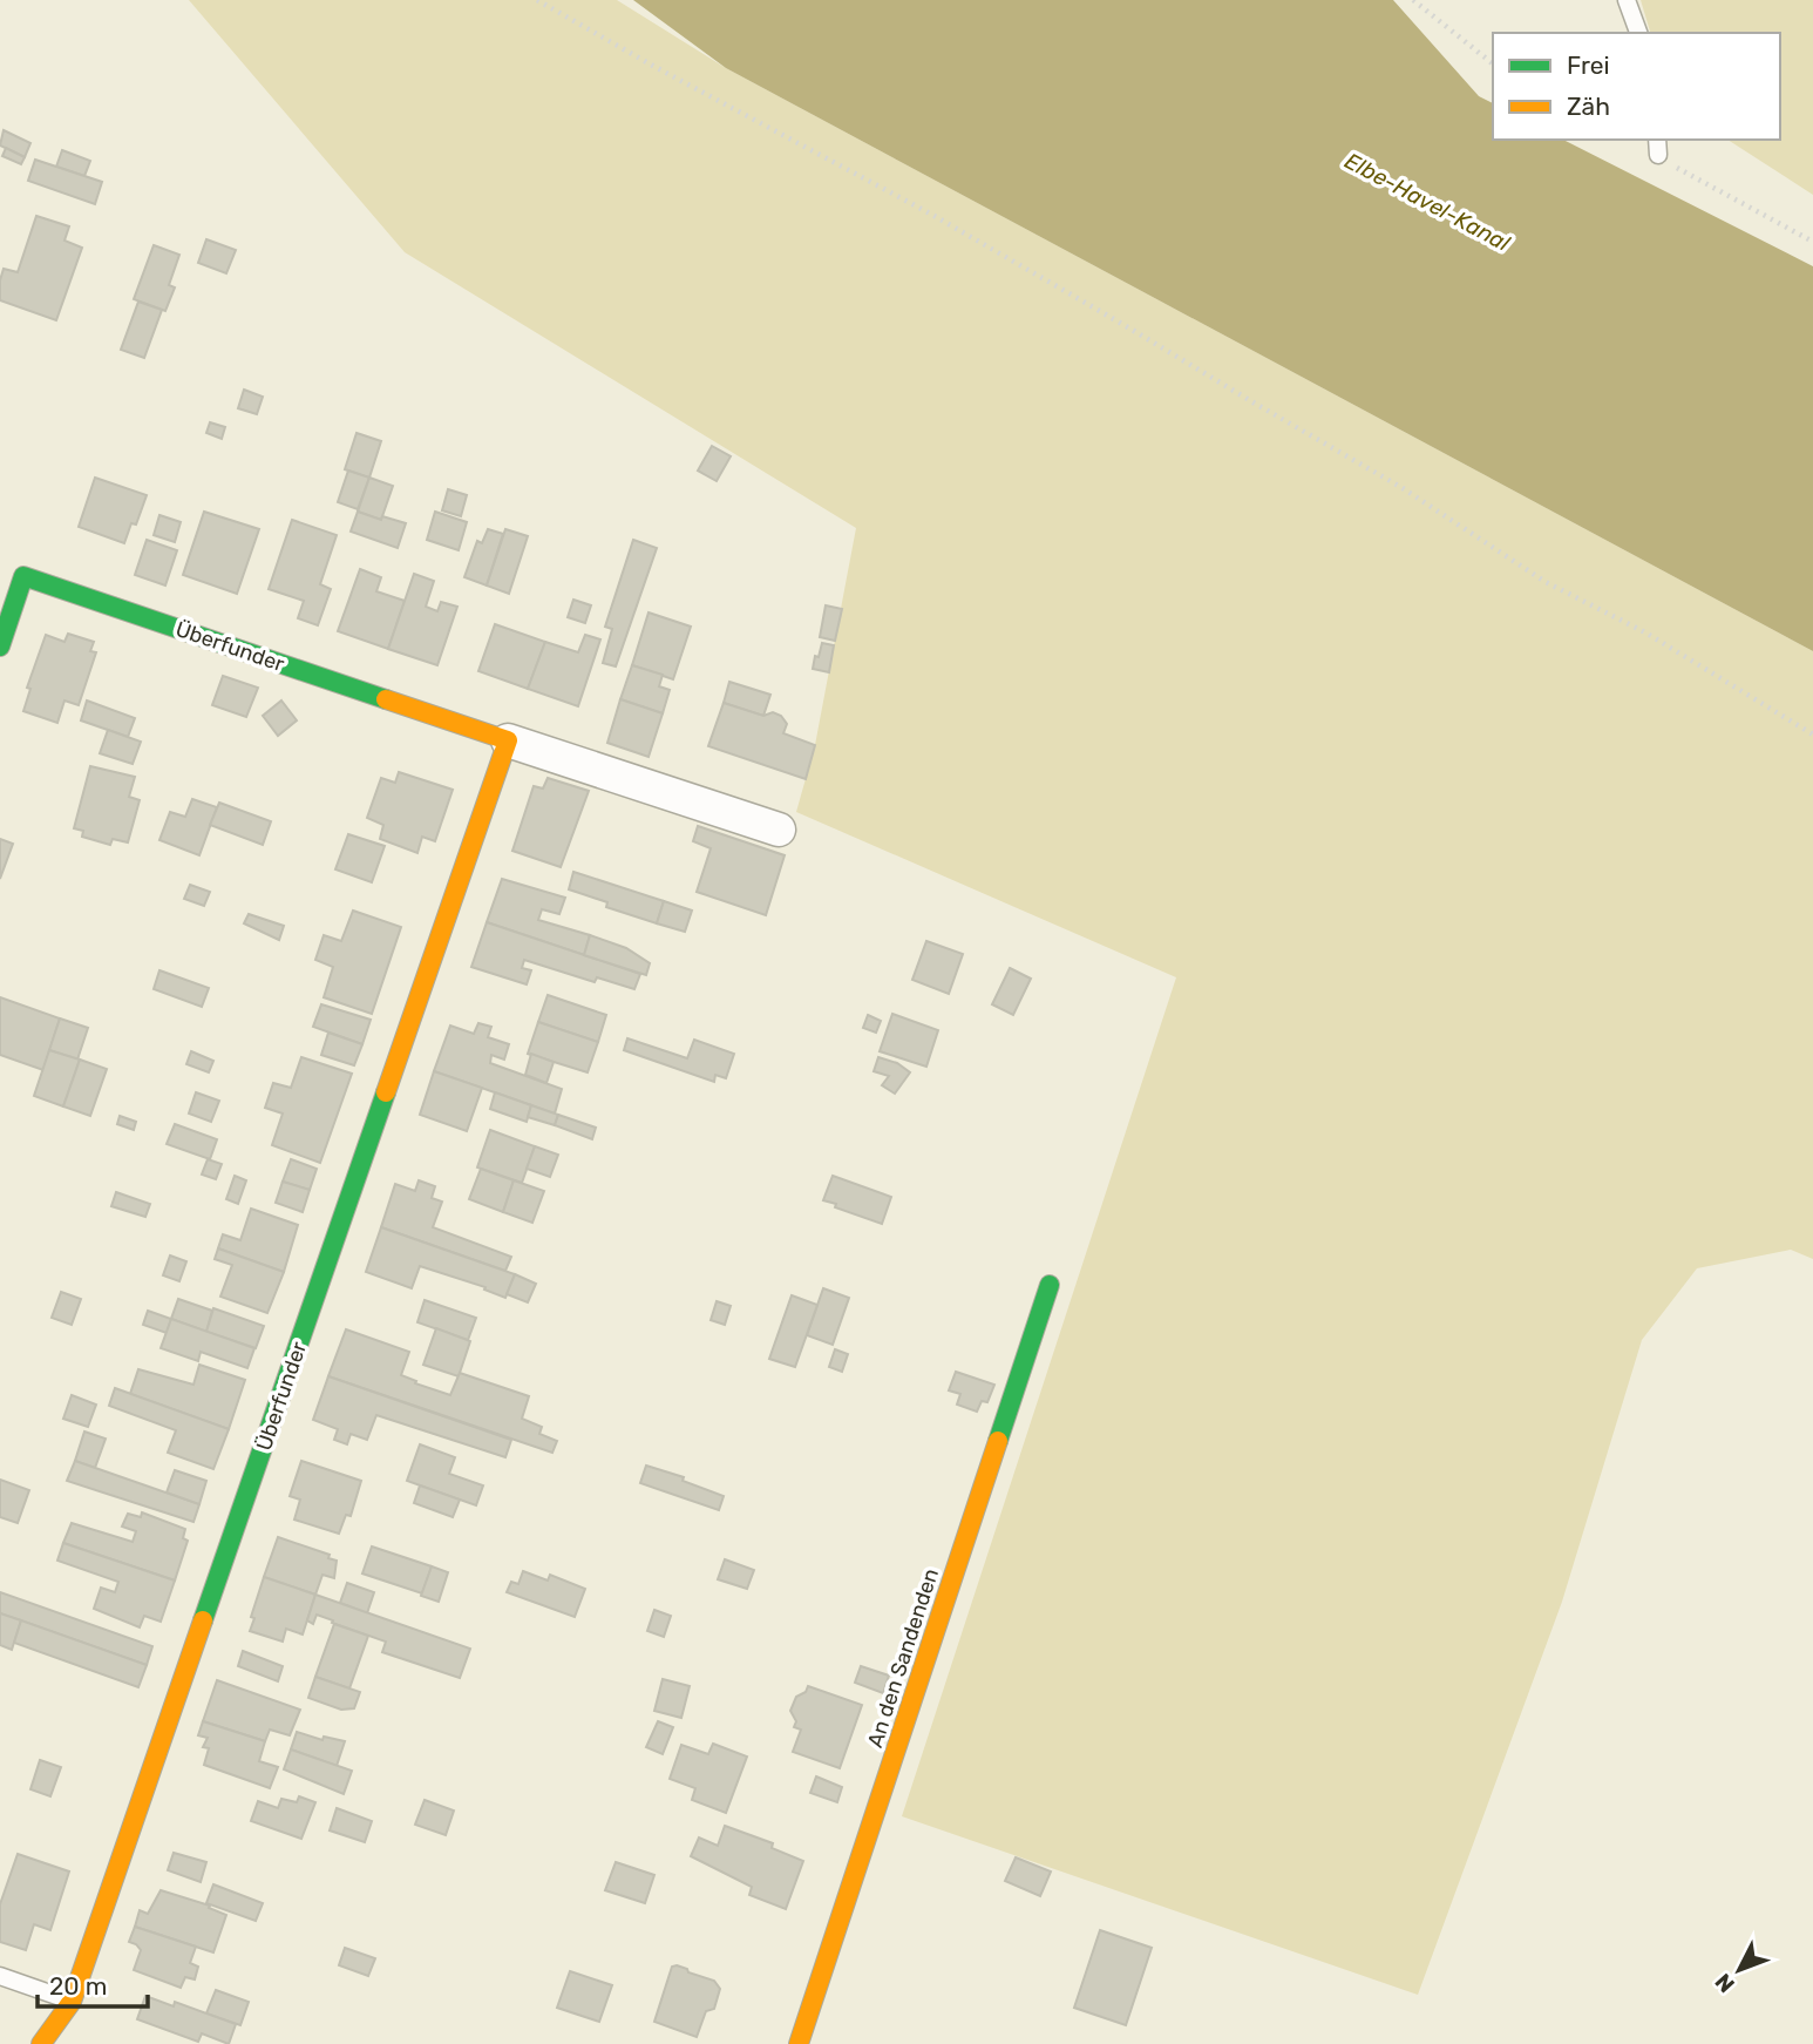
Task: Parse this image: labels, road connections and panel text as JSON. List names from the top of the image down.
{
  "streets": {
    "street": ["Überfunder", "An den Sandenden"]
  },
  "water": ["Elbe-Havel-Kanal"],
  "legend": ["Frei", "Zäh"],
  "scale_bar": "20 m",
  "north": "bottom left"
}
